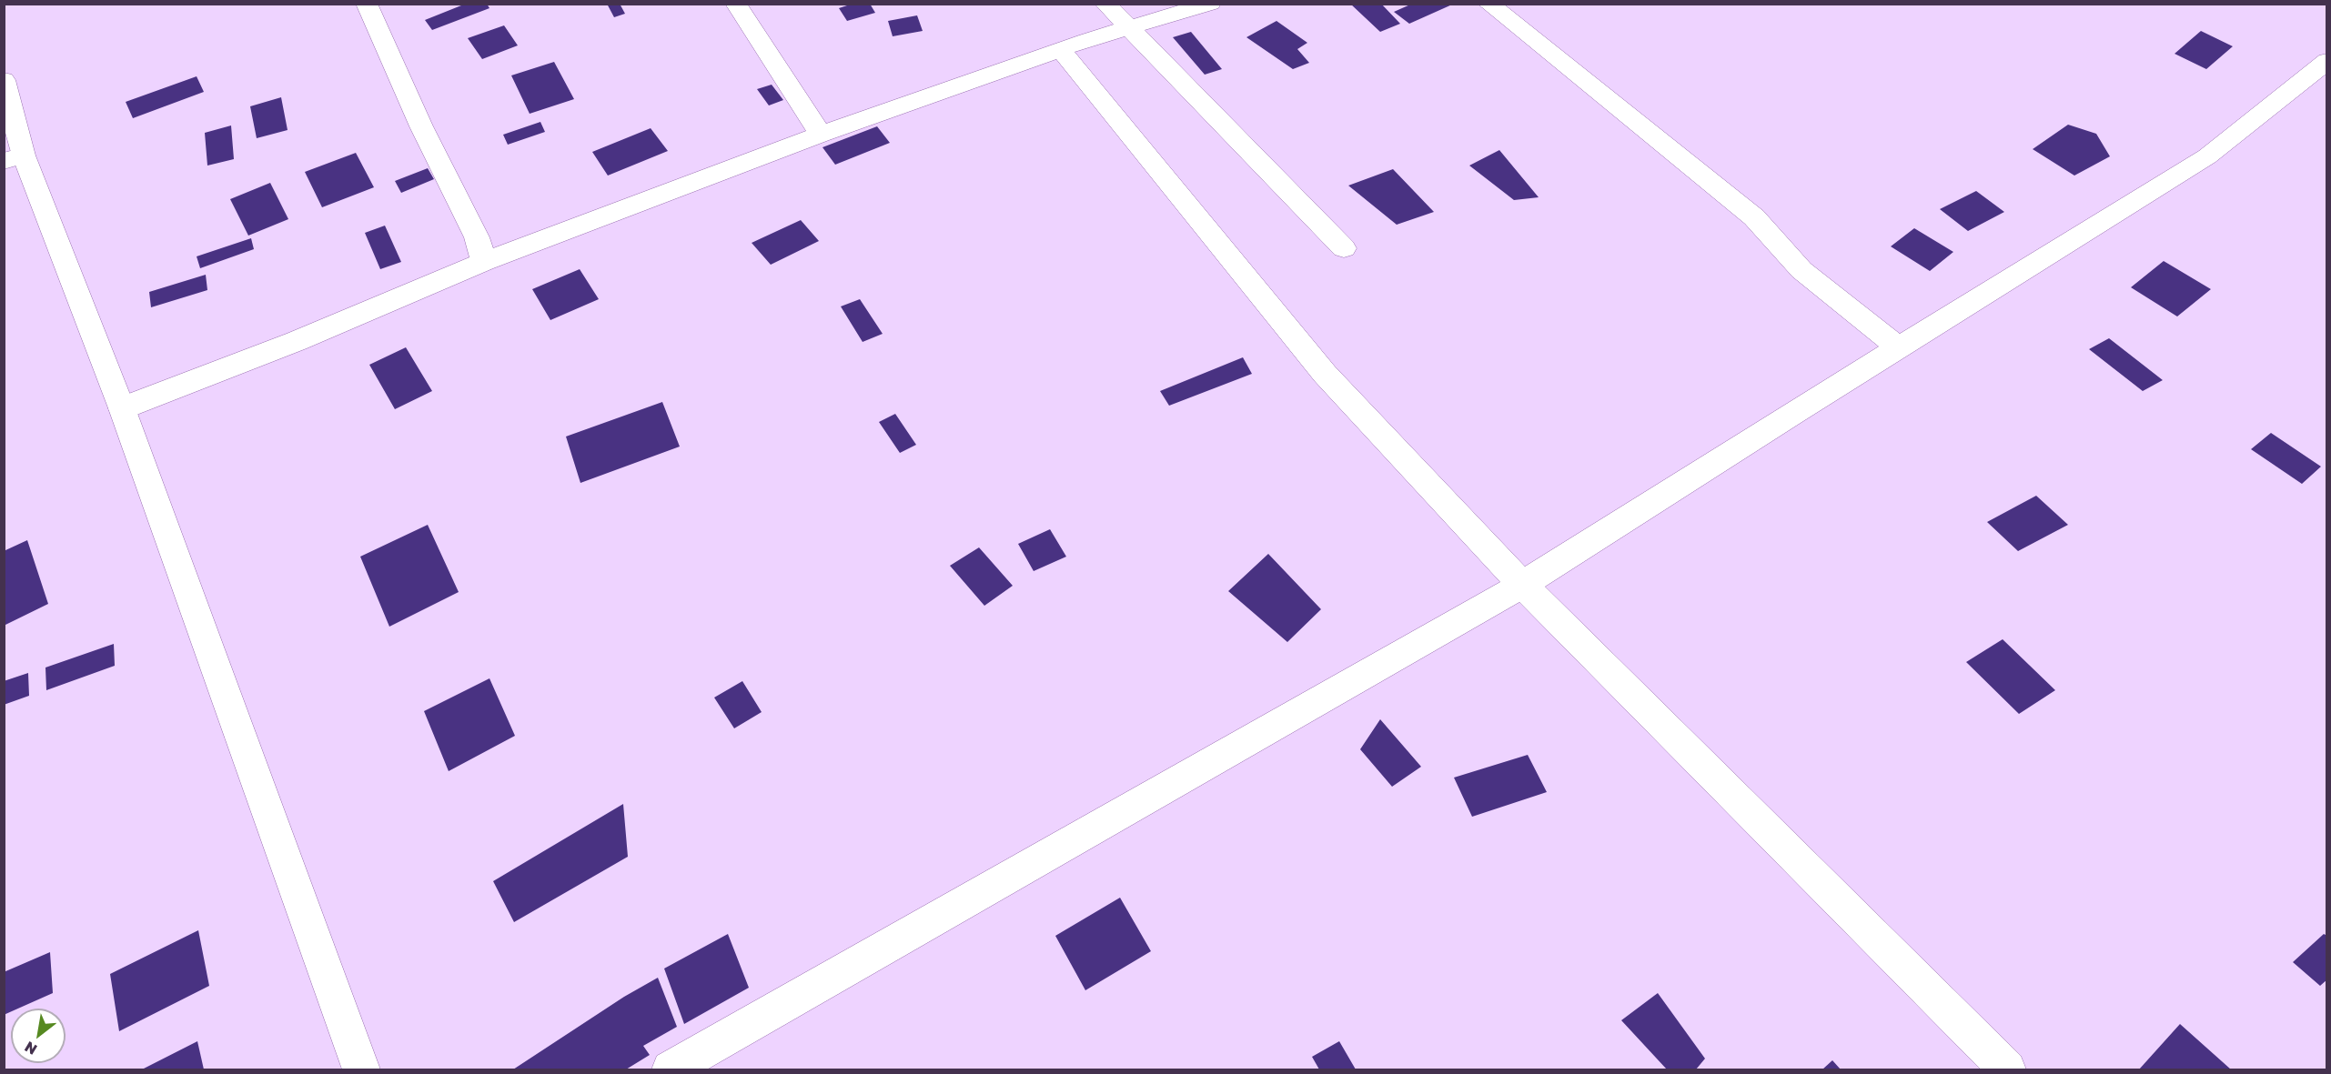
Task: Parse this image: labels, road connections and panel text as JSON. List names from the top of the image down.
{
  "north": "bottom left"
}
